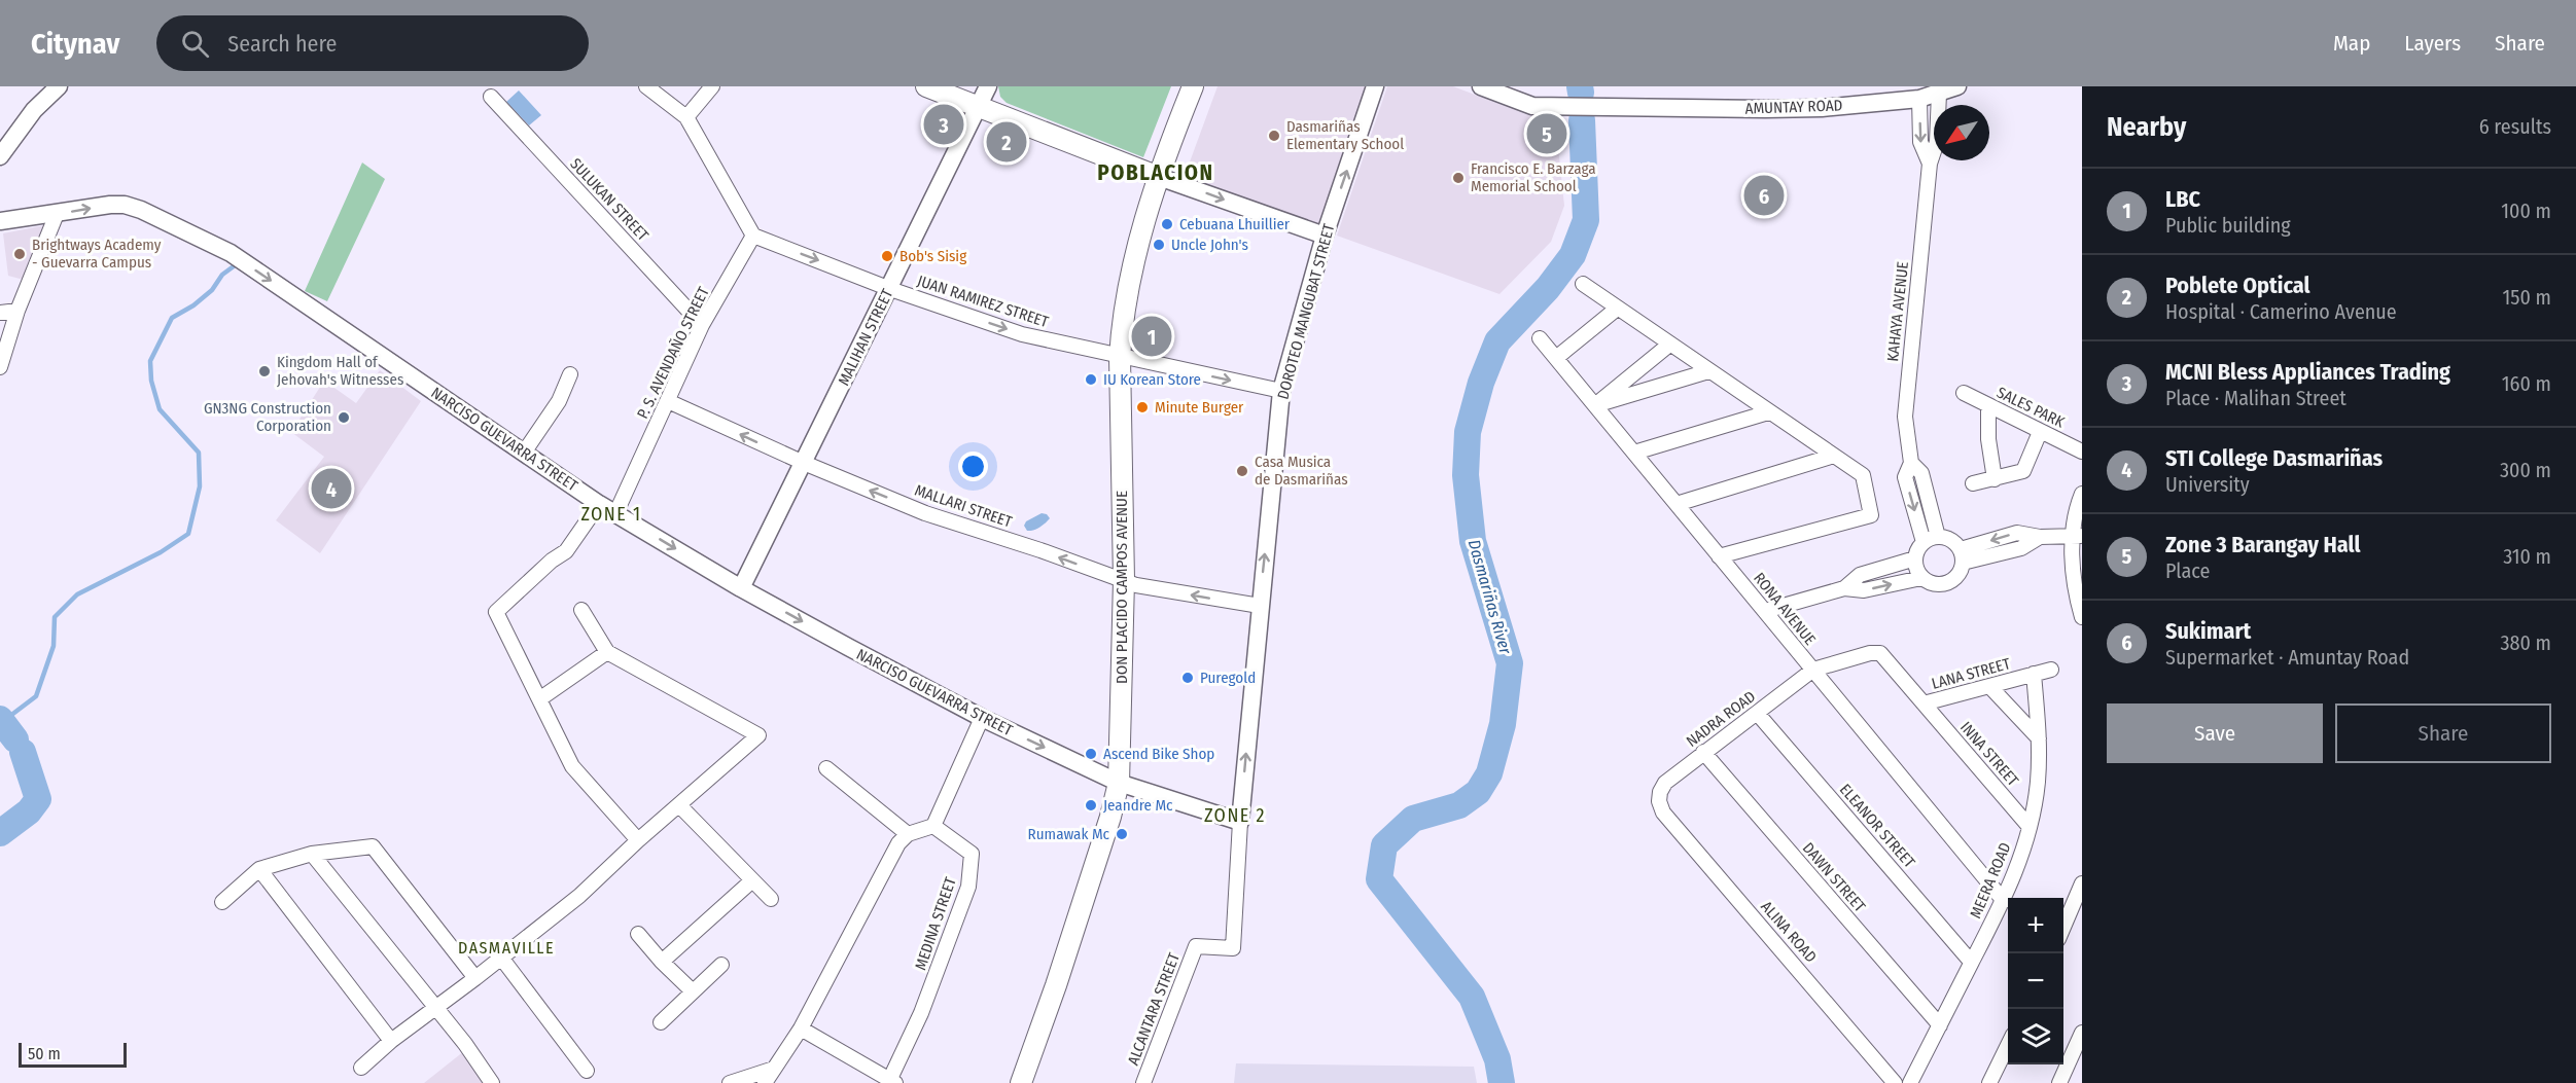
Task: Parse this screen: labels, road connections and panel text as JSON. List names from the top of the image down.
{
  "streets": {
    "main road": ["DON PLACIDO CAMPOS AVENUE"],
    "street": [
      "AMUNTAY ROAD",
      "SULUKAN STREET",
      "JUAN RAMIREZ STREET",
      "DOROTEO MANGUBAT STREET",
      "KAHAYA AVENUE",
      "MALIHAN STREET",
      "P. S. AVENDAÑO STREET",
      "SALES PARK",
      "NARCISO GUEVARRA STREET",
      "MALLARI STREET",
      "RONA AVENUE",
      "LANA STREET",
      "NADRA ROAD",
      "INNA STREET",
      "ELEANOR STREET",
      "DAWN STREET",
      "MEERA ROAD",
      "MEDINA STREET",
      "ALINA ROAD",
      "ALCANTARA STREET"
    ]
  },
  "crossings": [
    ["AMUNTAY ROAD", "KAHAYA AVENUE"],
    ["SULUKAN STREET", "P. S. AVENDAÑO STREET"],
    ["JUAN RAMIREZ STREET", "DOROTEO MANGUBAT STREET"],
    ["JUAN RAMIREZ STREET", "MALIHAN STREET"],
    ["JUAN RAMIREZ STREET", "P. S. AVENDAÑO STREET"],
    ["JUAN RAMIREZ STREET", "DON PLACIDO CAMPOS AVENUE"],
    ["DOROTEO MANGUBAT STREET", "NARCISO GUEVARRA STREET"],
    ["DOROTEO MANGUBAT STREET", "MALLARI STREET"],
    ["DOROTEO MANGUBAT STREET", "ALCANTARA STREET"],
    ["MALIHAN STREET", "NARCISO GUEVARRA STREET"],
    ["MALIHAN STREET", "MALLARI STREET"],
    ["P. S. AVENDAÑO STREET", "NARCISO GUEVARRA STREET"],
    ["P. S. AVENDAÑO STREET", "MALLARI STREET"],
    ["NARCISO GUEVARRA STREET", "DON PLACIDO CAMPOS AVENUE"],
    ["MALLARI STREET", "DON PLACIDO CAMPOS AVENUE"],
    ["RONA AVENUE", "LANA STREET"],
    ["RONA AVENUE", "NADRA ROAD"],
    ["RONA AVENUE", "MEERA ROAD"],
    ["LANA STREET", "NADRA ROAD"],
    ["LANA STREET", "INNA STREET"],
    ["LANA STREET", "MEERA ROAD"],
    ["NADRA ROAD", "ELEANOR STREET"],
    ["NADRA ROAD", "DAWN STREET"],
    ["NADRA ROAD", "ALINA ROAD"],
    ["INNA STREET", "MEERA ROAD"],
    ["ELEANOR STREET", "MEERA ROAD"],
    ["DAWN STREET", "MEERA ROAD"]
  ],
  "one_way": [
    "JUAN RAMIREZ STREET",
    "DOROTEO MANGUBAT STREET",
    "NARCISO GUEVARRA STREET",
    "MALLARI STREET"
  ],
  "districts": [
    "POBLACION",
    "ZONE 1",
    "ZONE 2",
    "DASMAVILLE"
  ],
  "water": ["Dasmariñas River"],
  "places": [
    "Dasmariñas Elementary School",
    "Francisco E. Barzaga Memorial School",
    "Cebuana Lhuillier",
    "Uncle John's",
    "Brightways Academy - Guevarra Campus",
    "Bob's Sisig",
    "Kingdom Hall of Jehovah's Witnesses",
    "IU Korean Store",
    "Minute Burger",
    "GN3NG Construction Corporation",
    "Casa Musica de Dasmariñas",
    "Puregold",
    "Ascend Bike Shop",
    "Jeandre Mc",
    "Rumawak Mc"
  ],
  "scale_bar": "50 m",
  "north": "bottom left",
  "page": {
    "header": "Citynav",
    "search": "Search here",
    "nav": ["Map", "Layers", "Share"],
    "heading": ["Nearby", "6 results"],
    "pins": [
      "3",
      "5",
      "2",
      "6",
      "1",
      "4"
    ],
    "list": [
      {
        "mark": "1",
        "name": "LBC",
        "note": "Public building",
        "value": "100 m"
      },
      {
        "mark": "2",
        "name": "Poblete Optical",
        "note": "Hospital · Camerino Avenue",
        "value": "150 m"
      },
      {
        "mark": "3",
        "name": "MCNI Bless Appliances Trading",
        "note": "Place · Malihan Street",
        "value": "160 m"
      },
      {
        "mark": "4",
        "name": "STI College Dasmariñas",
        "note": "University",
        "value": "300 m"
      },
      {
        "mark": "5",
        "name": "Zone 3 Barangay Hall",
        "note": "Place",
        "value": "310 m"
      },
      {
        "mark": "6",
        "name": "Sukimart",
        "note": "Supermarket · Amuntay Road",
        "value": "380 m"
      }
    ],
    "buttons": ["Save", "Share"],
    "map_buttons": ["+", "−"],
    "scale": "50 m"
  }
}
